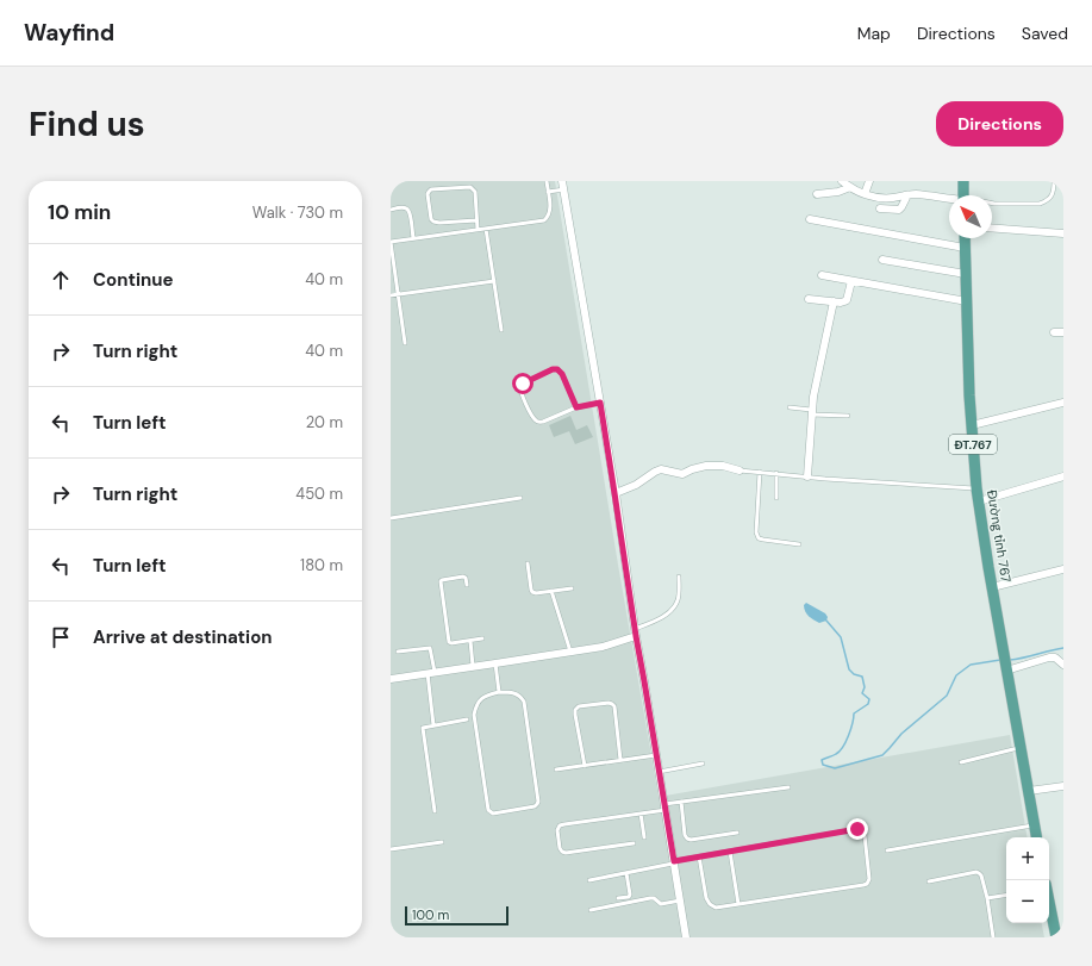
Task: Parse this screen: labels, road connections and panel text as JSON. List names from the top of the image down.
{
  "streets": {
    "main road": ["ĐT.767", "Đường tỉnh 767"]
  },
  "scale_bar": "100 m",
  "north": "top left",
  "page": {
    "header": "Wayfind",
    "nav": ["Map", "Directions", "Saved"],
    "buttons": "Directions",
    "title": "Find us",
    "heading": ["10 min", "Walk · 730 m"],
    "list": [
      ["Continue", "40 m"],
      ["Turn right", "40 m"],
      ["Turn left", "20 m"],
      ["Turn right", "450 m"],
      ["Turn left", "180 m"],
      "Arrive at destination"
    ],
    "map_buttons": ["+", "−"],
    "scale": "100 m"
  }
}
